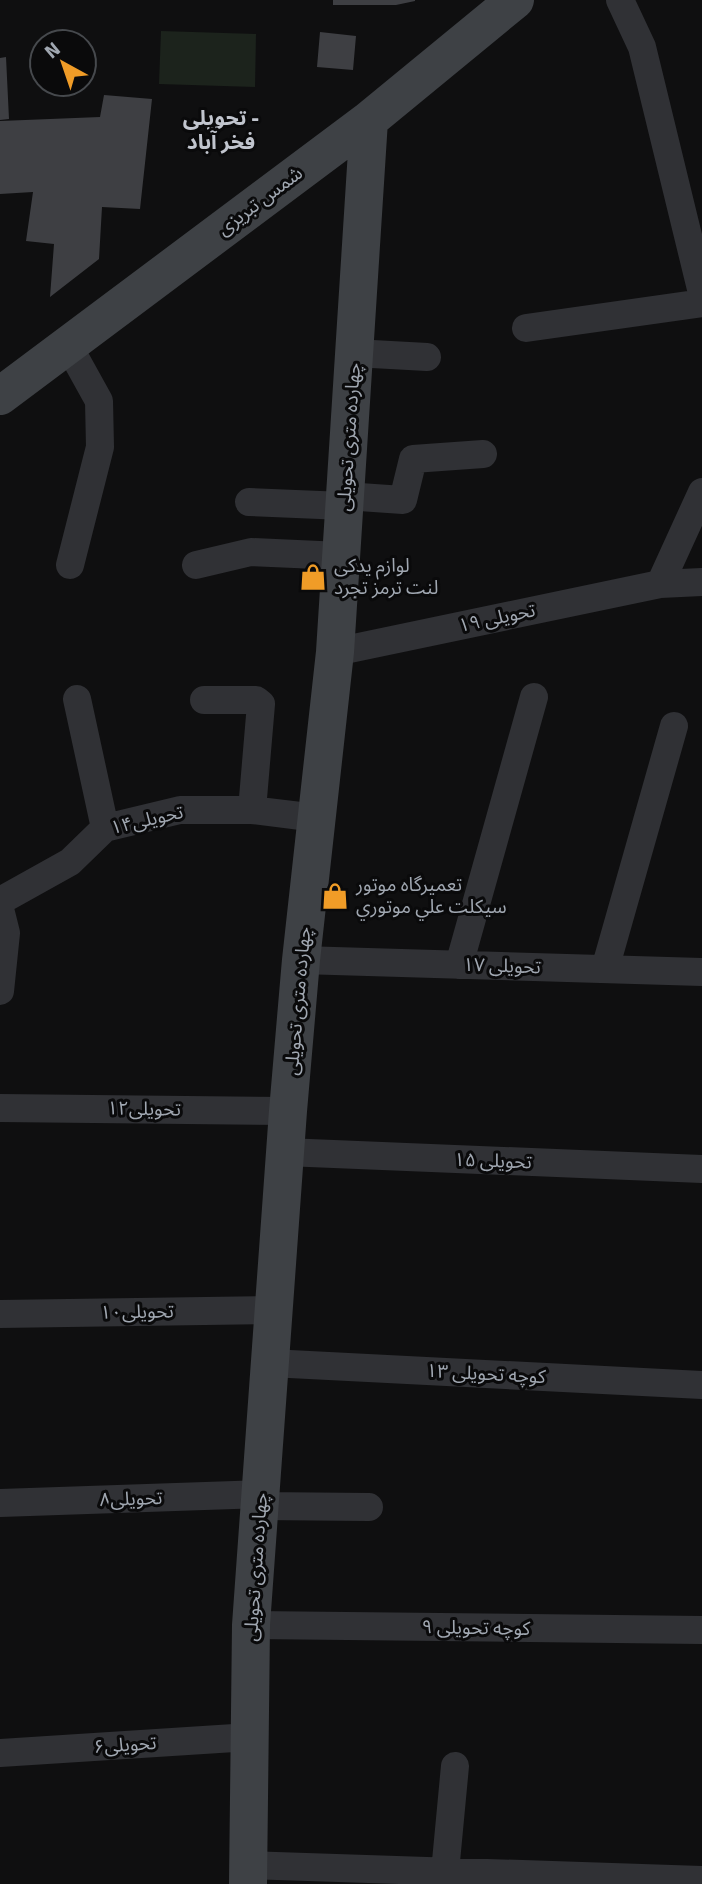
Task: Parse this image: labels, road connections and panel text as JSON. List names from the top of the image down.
{
  "streets": {
    "street": [
      "شمس تبریزی",
      "چهارده متری تحویلی",
      "تحویلی ۱۹",
      "تحویلی۱۴",
      "تحویلی ۱۷",
      "تحویلی۱۲",
      "تحویلی ۱۵",
      "تحویلی۱۰",
      "کوچه تحویلی ۱۳",
      "تحویلی۸",
      "کوچه تحویلی ۹",
      "تحویلی۶"
    ]
  },
  "crossings": [
    ["شمس تبریزی", "چهارده متری تحویلی"],
    ["چهارده متری تحویلی", "تحویلی ۱۹"],
    ["چهارده متری تحویلی", "تحویلی۱۴"],
    ["چهارده متری تحویلی", "تحویلی ۱۷"],
    ["چهارده متری تحویلی", "تحویلی۱۲"],
    ["چهارده متری تحویلی", "تحویلی ۱۵"],
    ["چهارده متری تحویلی", "تحویلی۱۰"],
    ["چهارده متری تحویلی", "کوچه تحویلی ۱۳"],
    ["چهارده متری تحویلی", "تحویلی۸"],
    ["چهارده متری تحویلی", "کوچه تحویلی ۹"],
    ["چهارده متری تحویلی", "تحویلی۶"]
  ],
  "districts": ["تحویلی - فخر آباد"],
  "places": {
    "shop": ["لوازم یدکی لنت ترمز تجرد", "تعميرگاه موتور سيكلت علي موتوري"]
  },
  "north": "top left"
}
